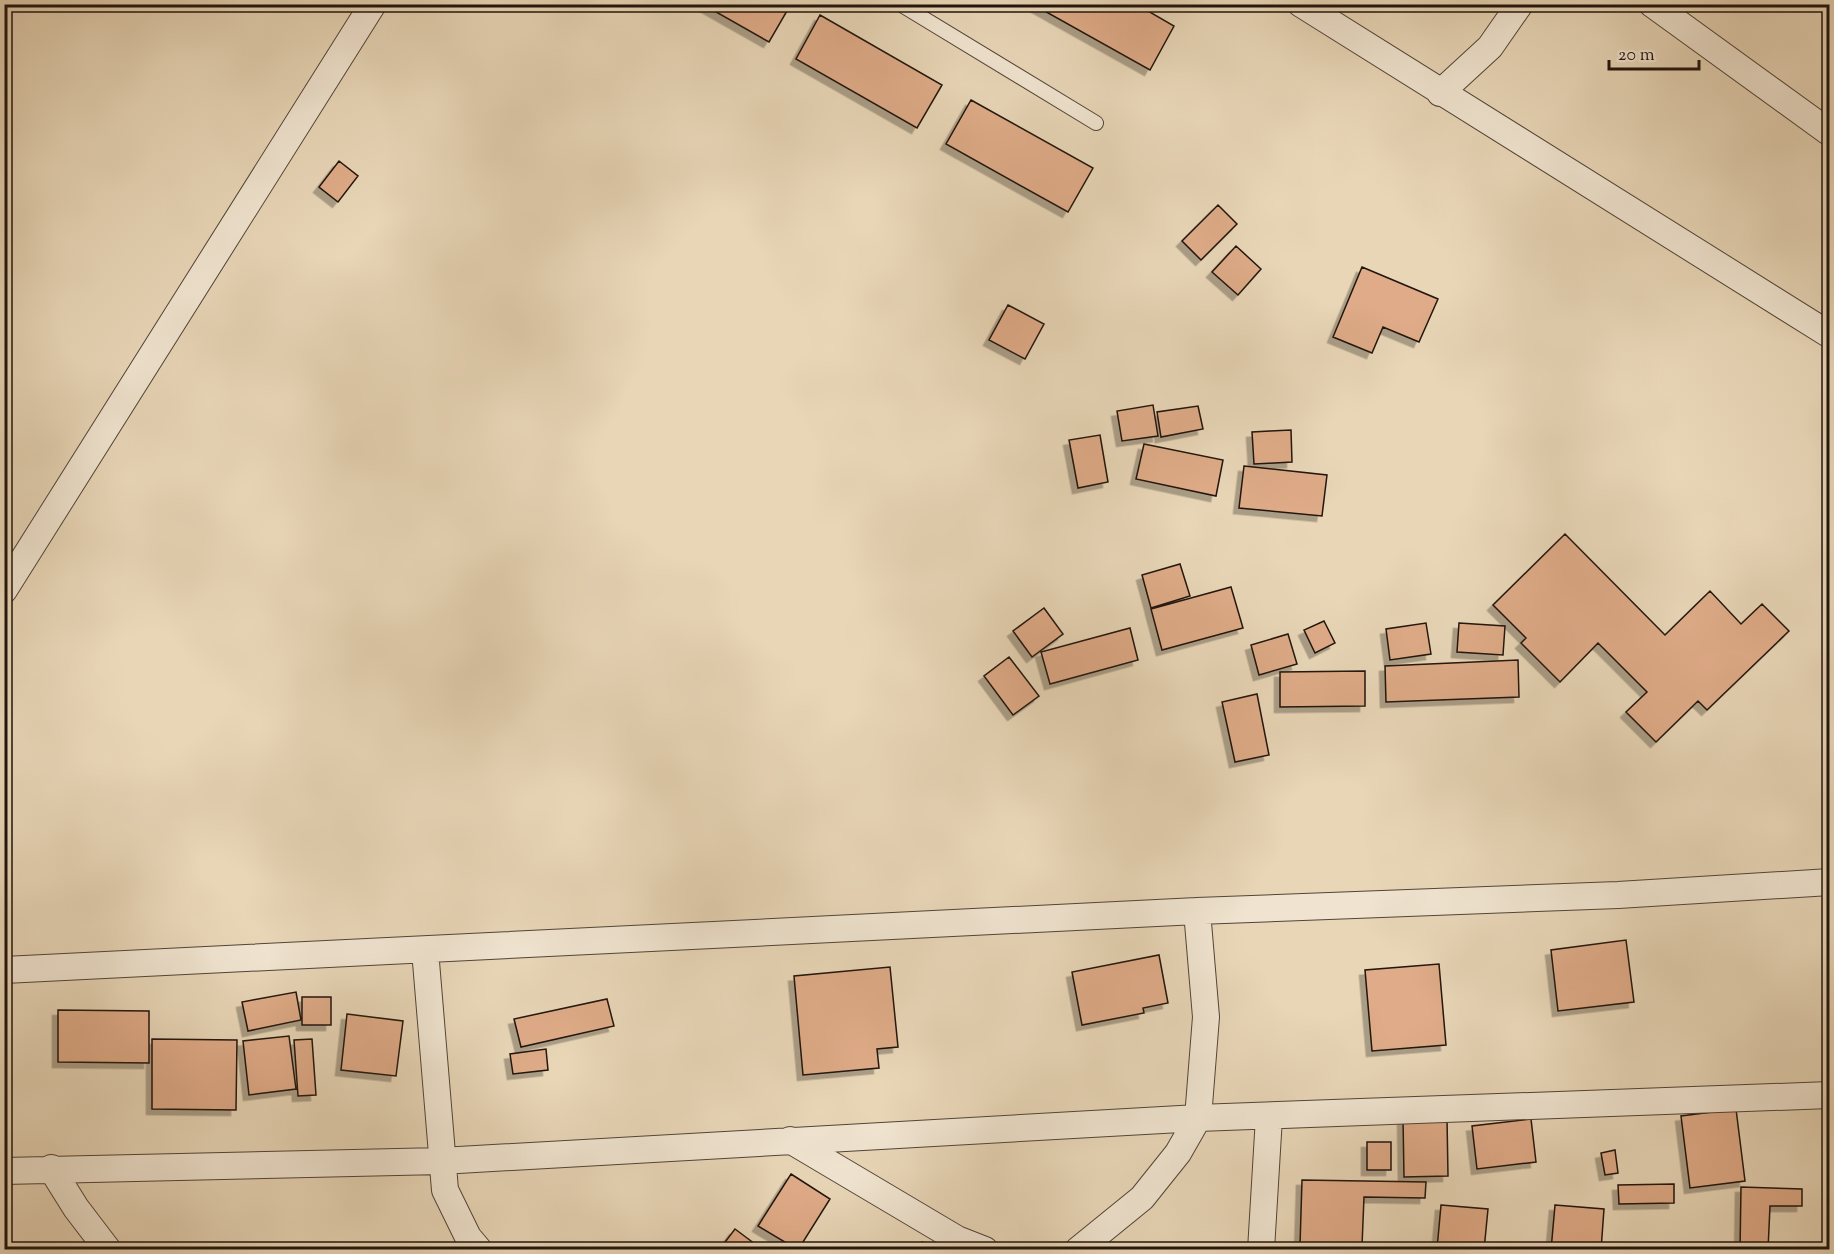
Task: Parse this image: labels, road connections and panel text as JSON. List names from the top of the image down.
{
  "scale_bar": "20 m"
}
